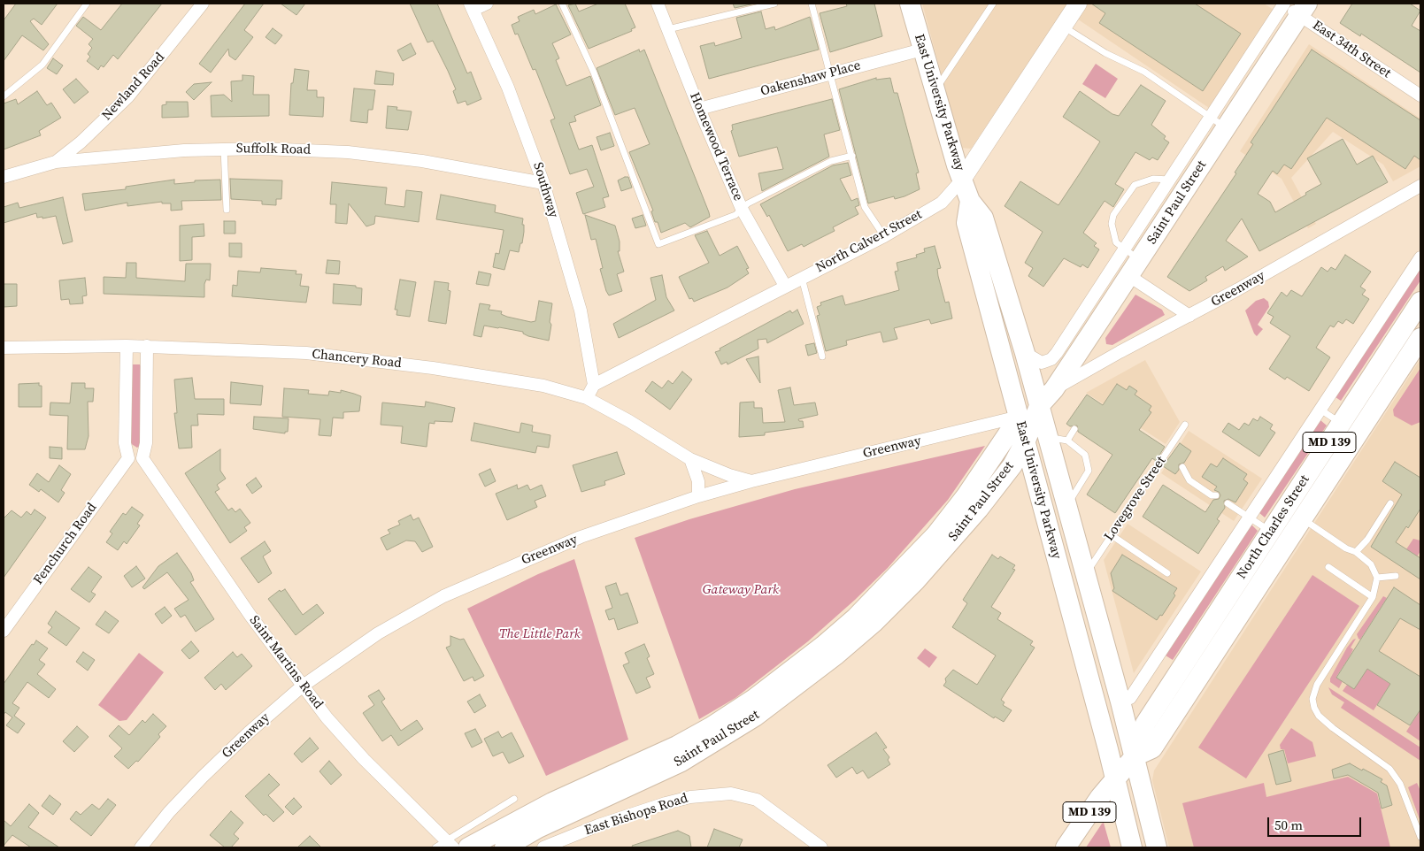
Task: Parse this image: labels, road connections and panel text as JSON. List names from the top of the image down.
{
  "streets": {
    "main road": [
      "East University Parkway",
      "Saint Paul Street",
      "North Calvert Street",
      "MD 139",
      "North Charles Street"
    ],
    "street": [
      "East 34th Street",
      "Oakenshaw Place",
      "Newland Road",
      "Homewood Terrace",
      "Suffolk Road",
      "Southway",
      "Greenway",
      "Chancery Road",
      "Fenchurch Road",
      "Saint Martins Road",
      "East Bishops Road"
    ],
    "lane": ["Lovegrove Street"]
  },
  "crossings": [
    ["East 34th Street", "Saint Paul Street"],
    ["Oakenshaw Place", "East University Parkway"],
    ["Oakenshaw Place", "Homewood Terrace"],
    ["Newland Road", "Suffolk Road"],
    ["East University Parkway", "Saint Paul Street"],
    ["East University Parkway", "North Calvert Street"],
    ["East University Parkway", "Greenway"],
    ["East University Parkway", "Lovegrove Street"],
    ["East University Parkway", "North Charles Street"],
    ["Homewood Terrace", "North Calvert Street"],
    ["Suffolk Road", "Southway"],
    ["Southway", "North Calvert Street"],
    ["Saint Paul Street", "Greenway"],
    ["Greenway", "Chancery Road"],
    ["Greenway", "Saint Martins Road"]
  ],
  "parks": ["Gateway Park", "The Little Park"],
  "scale_bar": "50 m"
}
